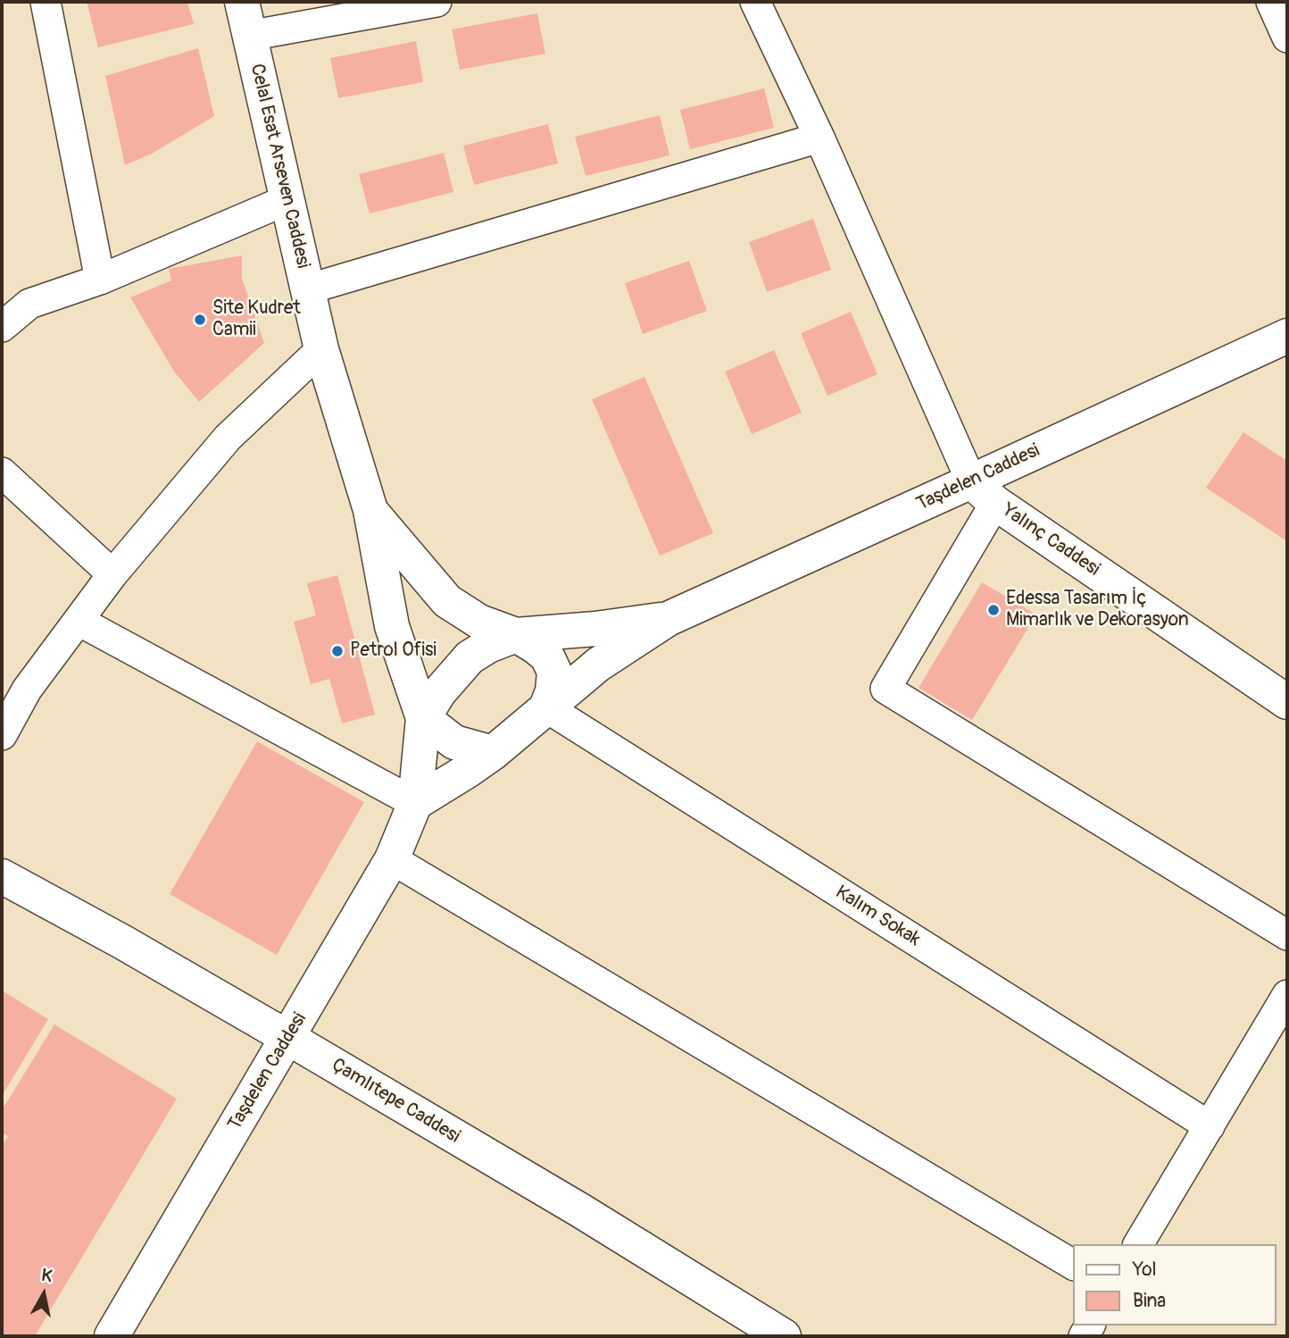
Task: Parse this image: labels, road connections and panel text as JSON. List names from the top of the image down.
{
  "streets": {
    "main road": [
      "Celal Esat Arseven Caddesi",
      "Taşdelen Caddesi",
      "Yalınç Caddesi",
      "Çamlıtepe Caddesi"
    ],
    "street": ["Kalım Sokak"]
  },
  "crossings": [
    ["Celal Esat Arseven Caddesi", "Taşdelen Caddesi"],
    ["Celal Esat Arseven Caddesi", "Kalım Sokak"],
    ["Taşdelen Caddesi", "Yalınç Caddesi"],
    ["Taşdelen Caddesi", "Kalım Sokak"],
    ["Taşdelen Caddesi", "Çamlıtepe Caddesi"]
  ],
  "places": ["Site Kudret Camii", "Edessa Tasarım İç Mimarlık ve Dekorasyon", "Petrol Ofisi"],
  "legend": ["Yol", "Bina"],
  "north": "top"
}
